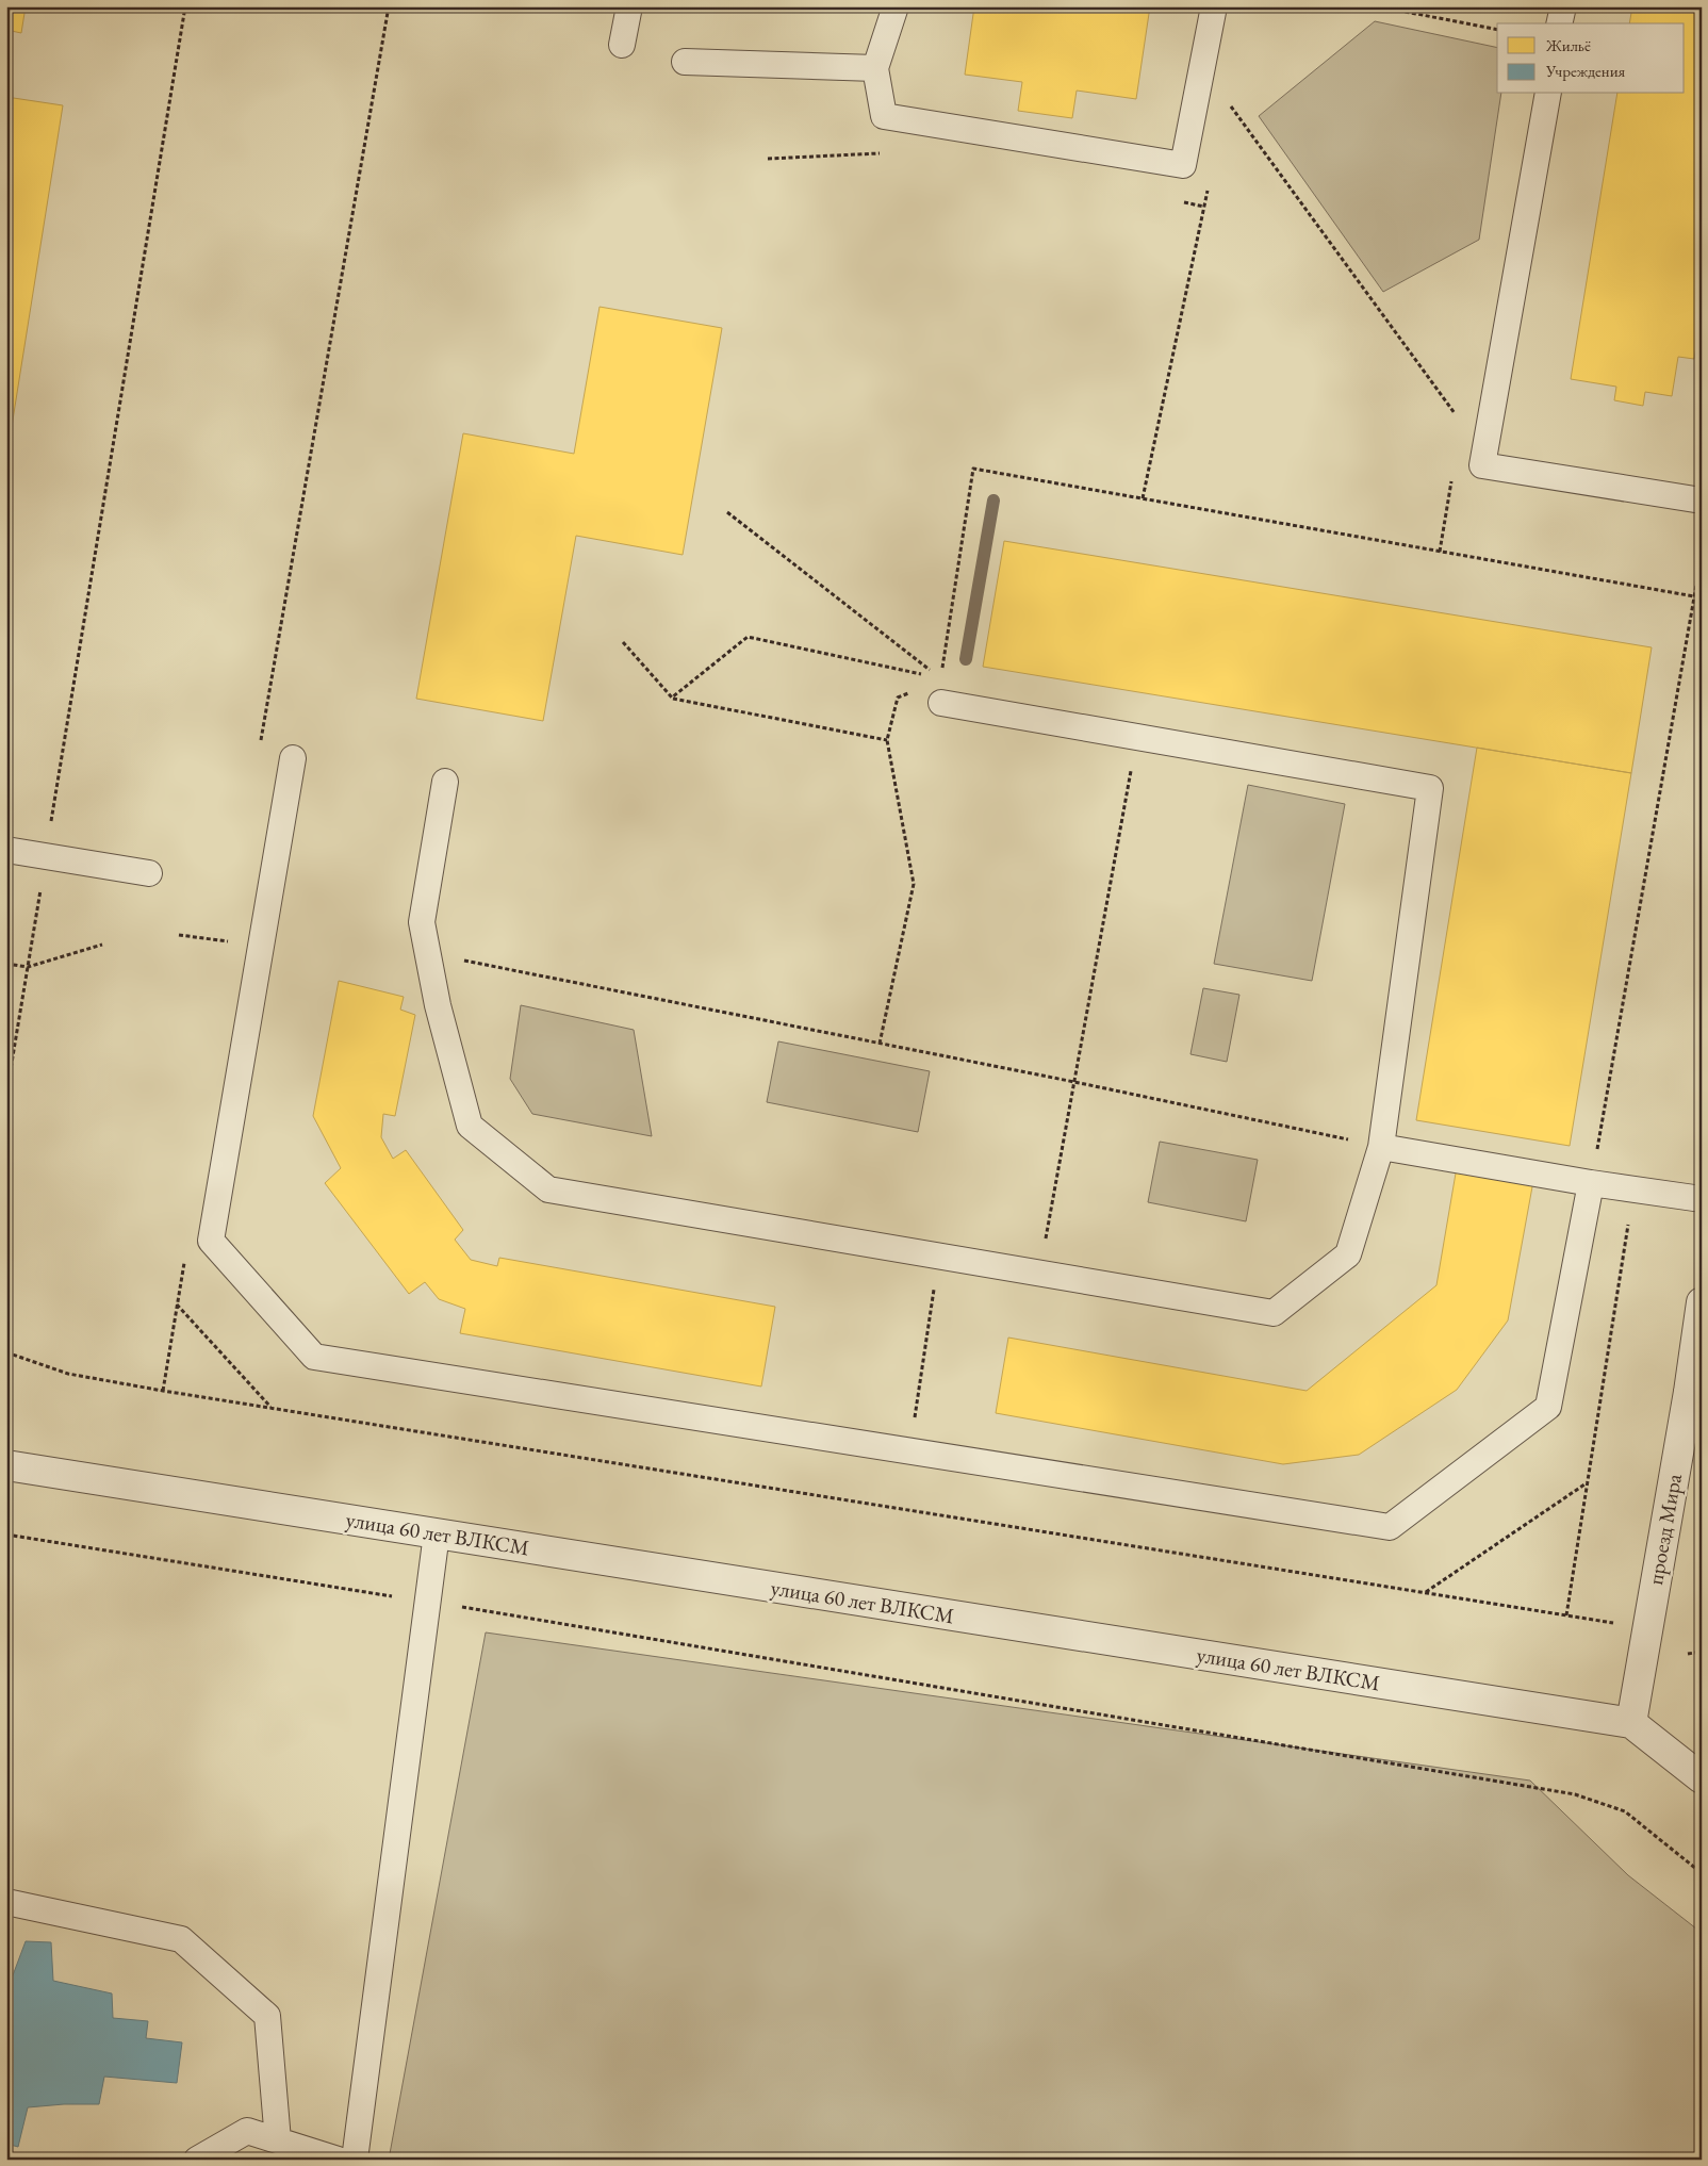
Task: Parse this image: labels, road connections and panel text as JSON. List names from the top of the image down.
{
  "streets": {
    "street": ["проезд Мира", "улица 60 лет ВЛКСМ"]
  },
  "crossings": [
    ["проезд Мира", "улица 60 лет ВЛКСМ"]
  ],
  "legend": ["Жильё", "Учреждения"]
}
